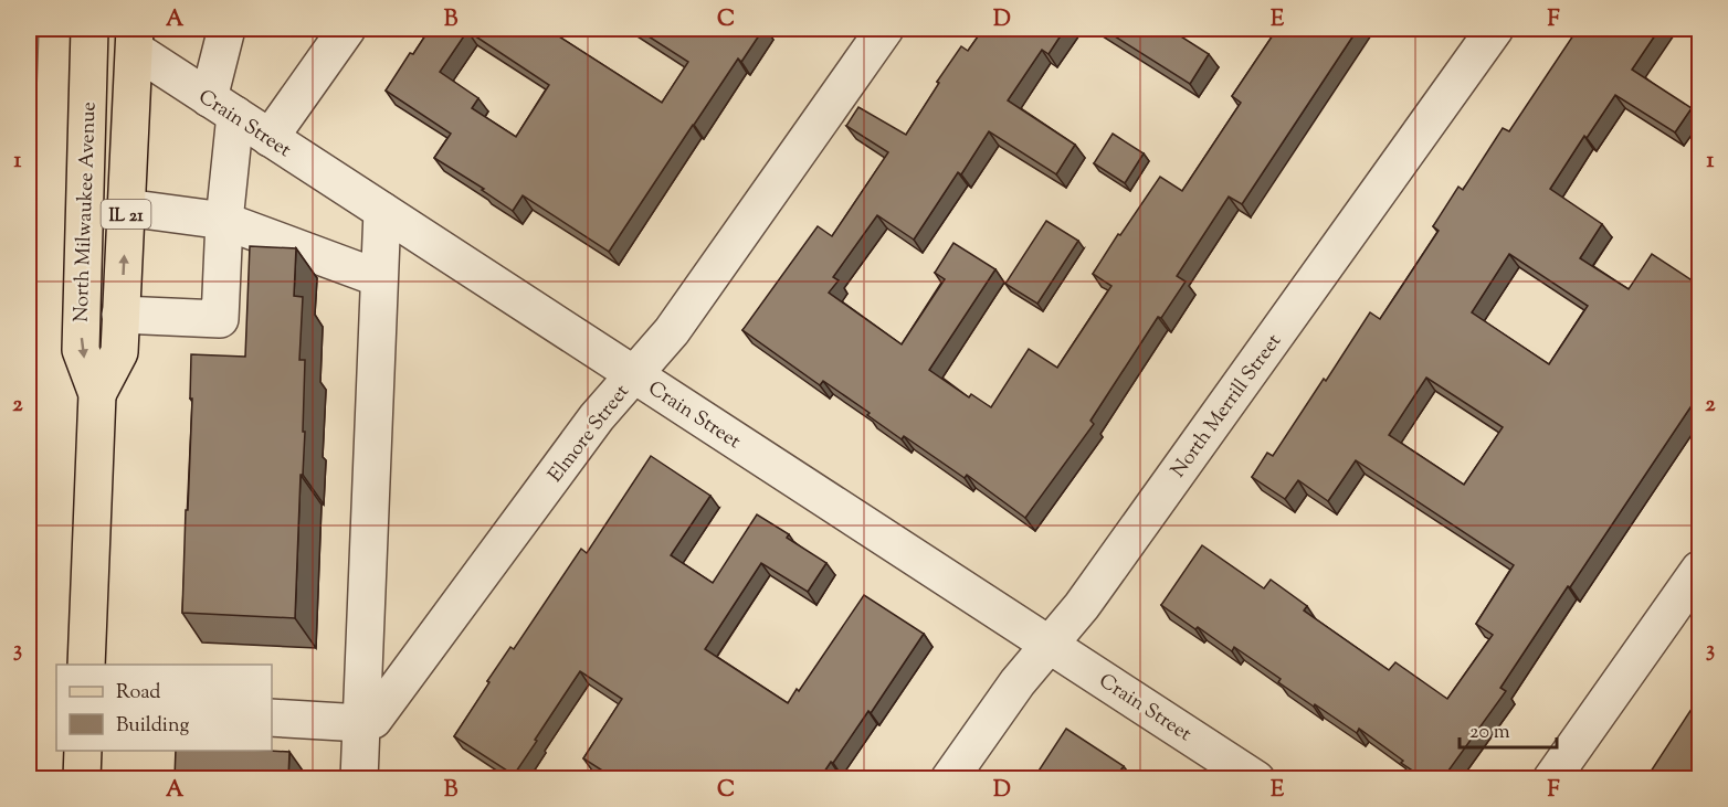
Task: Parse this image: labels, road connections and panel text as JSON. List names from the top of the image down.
{
  "streets": {
    "main road": ["North Milwaukee Avenue", "IL 21"],
    "street": ["Crain Street", "North Merrill Street", "Elmore Street"]
  },
  "crossings": [
    ["Crain Street", "North Milwaukee Avenue"],
    ["Crain Street", "North Merrill Street"],
    ["Crain Street", "Elmore Street"]
  ],
  "legend": ["Road", "Building"],
  "scale_bar": "20 m",
  "grid": {
    "columns": [
      "A",
      "B",
      "C",
      "D",
      "E",
      "F"
    ],
    "rows": ["1", "2", "3"]
  }
}
